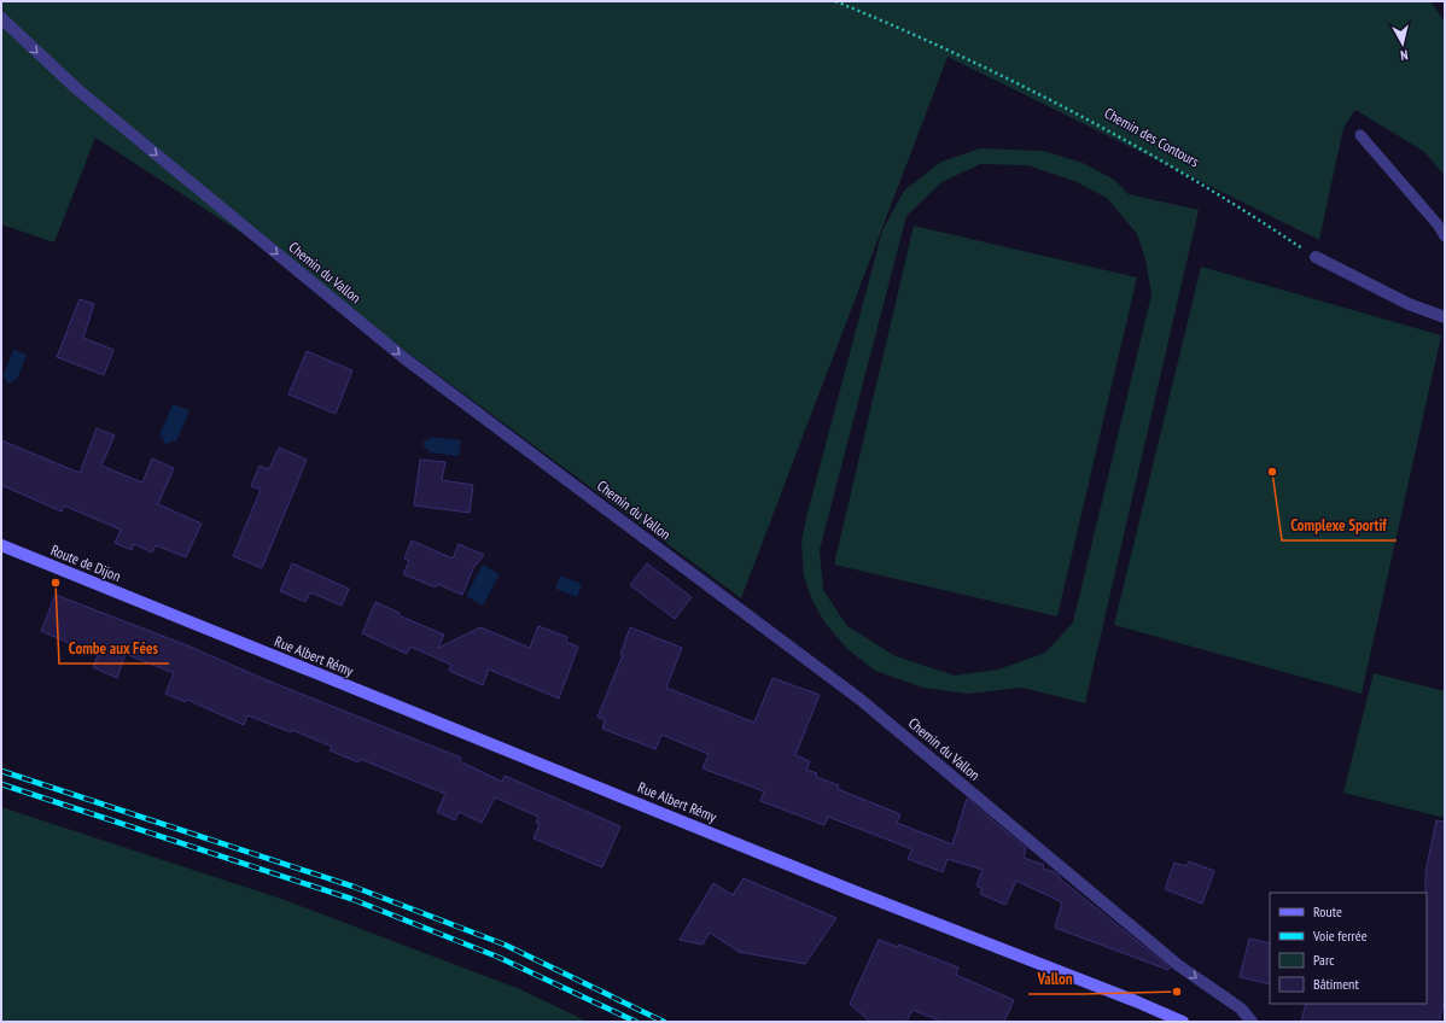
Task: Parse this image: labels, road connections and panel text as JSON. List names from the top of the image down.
{
  "streets": {
    "main road": ["Route de Dijon", "Rue Albert Rémy"],
    "street": ["Chemin du Vallon"],
    "path": ["Chemin des Contours"]
  },
  "crossings": [
    ["Route de Dijon", "Rue Albert Rémy"]
  ],
  "one_way": ["Chemin du Vallon"],
  "places": ["Complexe Sportif", "Combe aux Fées", "Vallon"],
  "legend": [
    "Route",
    "Voie ferrée",
    "Parc",
    "Bâtiment"
  ],
  "north": "bottom"
}
